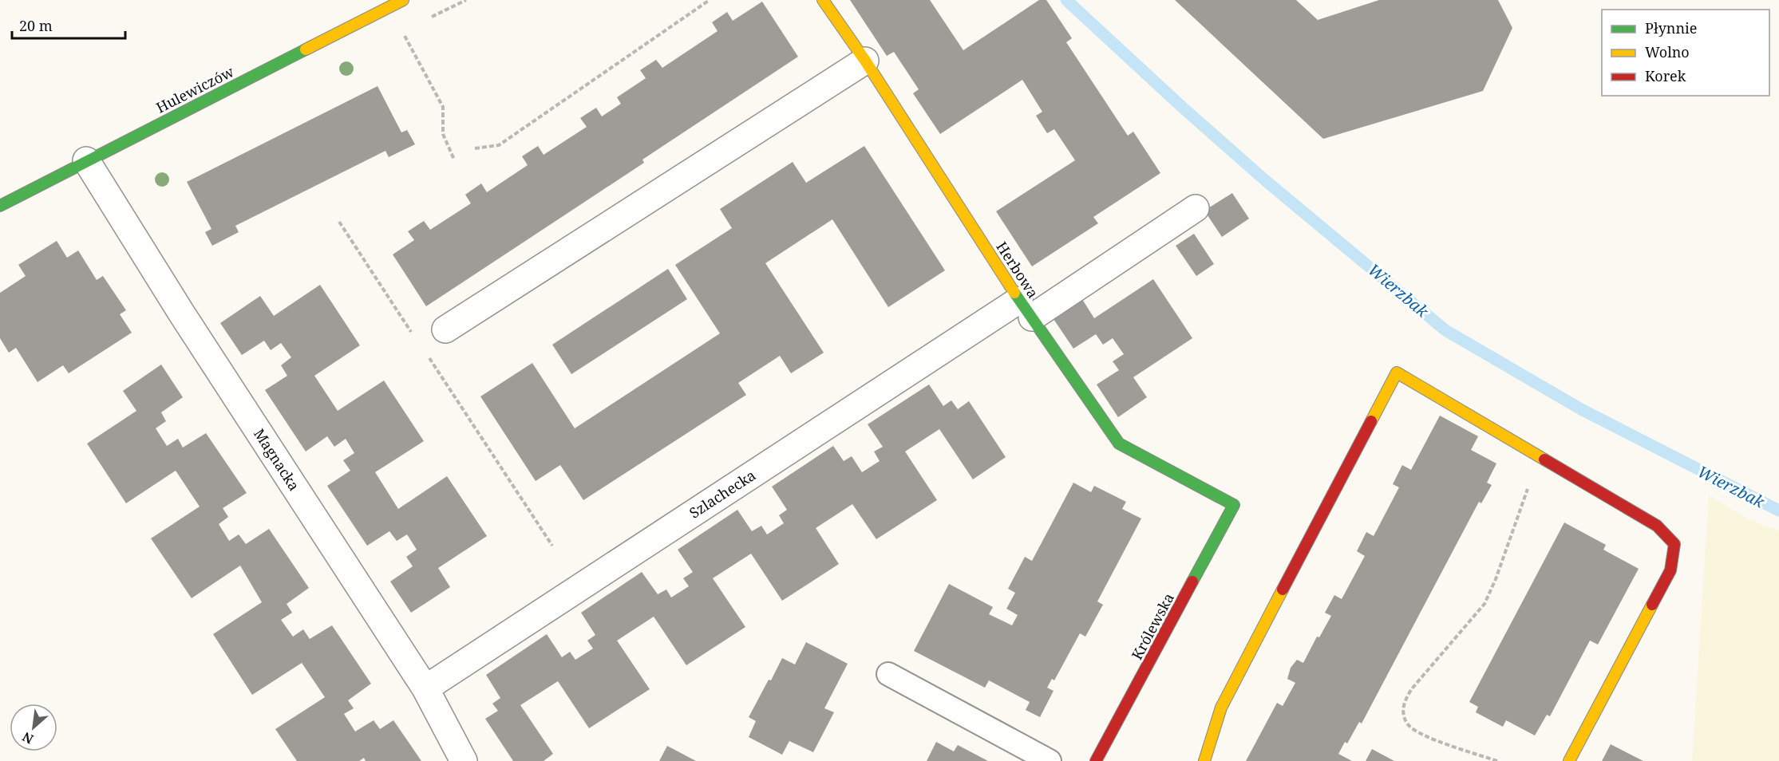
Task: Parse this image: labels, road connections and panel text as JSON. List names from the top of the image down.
{
  "streets": {
    "street": [
      "Hulewiczów",
      "Herbowa",
      "Magnacka",
      "Szlachecka",
      "Królewska"
    ]
  },
  "crossings": [
    ["Hulewiczów", "Magnacka"],
    ["Herbowa", "Szlachecka"],
    ["Herbowa", "Królewska"],
    ["Magnacka", "Szlachecka"]
  ],
  "water": ["Wierzbak"],
  "legend": ["Płynnie", "Wolno", "Korek"],
  "scale_bar": "20 m",
  "north": "bottom left"
}
